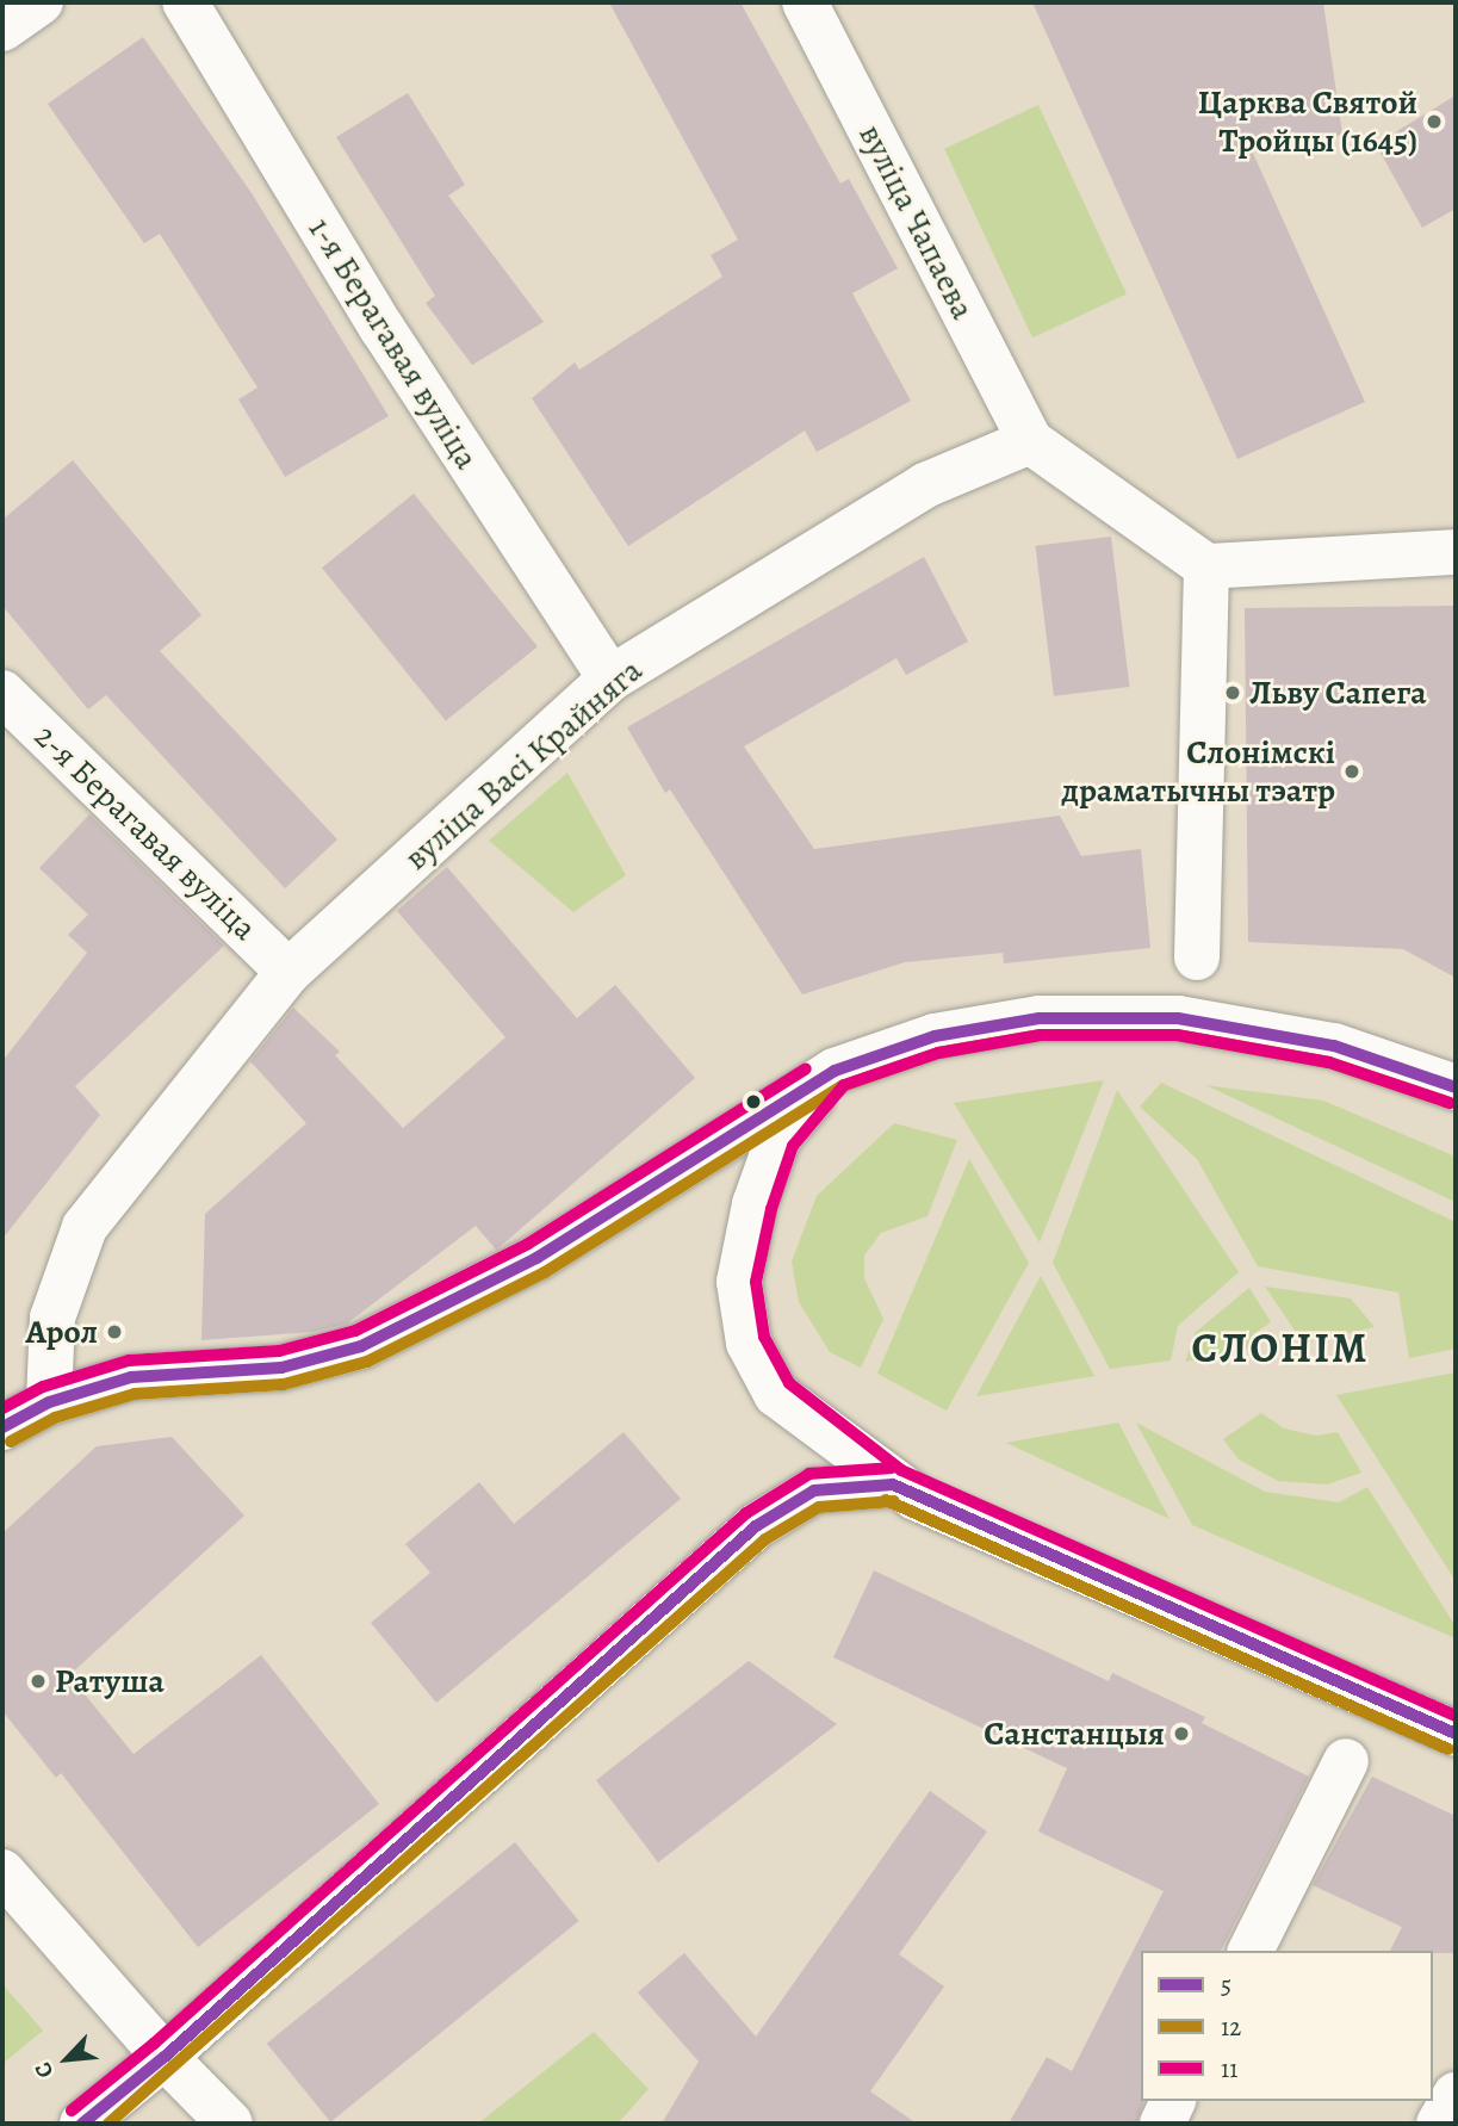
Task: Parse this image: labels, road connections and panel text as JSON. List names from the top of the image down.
{
  "streets": {
    "street": [
      "вуліца Чапаева",
      "1-я Берагавая вуліца",
      "вуліца Васі Крайняга",
      "2-я Берагавая вуліца"
    ]
  },
  "crossings": [
    ["вуліца Чапаева", "вуліца Васі Крайняга"],
    ["1-я Берагавая вуліца", "вуліца Васі Крайняга"],
    ["вуліца Васі Крайняга", "2-я Берагавая вуліца"]
  ],
  "districts": ["СЛОНІМ"],
  "places": [
    "Царква Святой Тройцы (1645)",
    "Льву Сапега",
    "Слонімскі драматычны тэатр",
    "Арол",
    "Ратуша",
    "Санстанцыя"
  ],
  "lines": ["transit line 5", "transit line 12", "transit line 11"],
  "legend": ["5", "12", "11"],
  "north": "bottom left"
}
